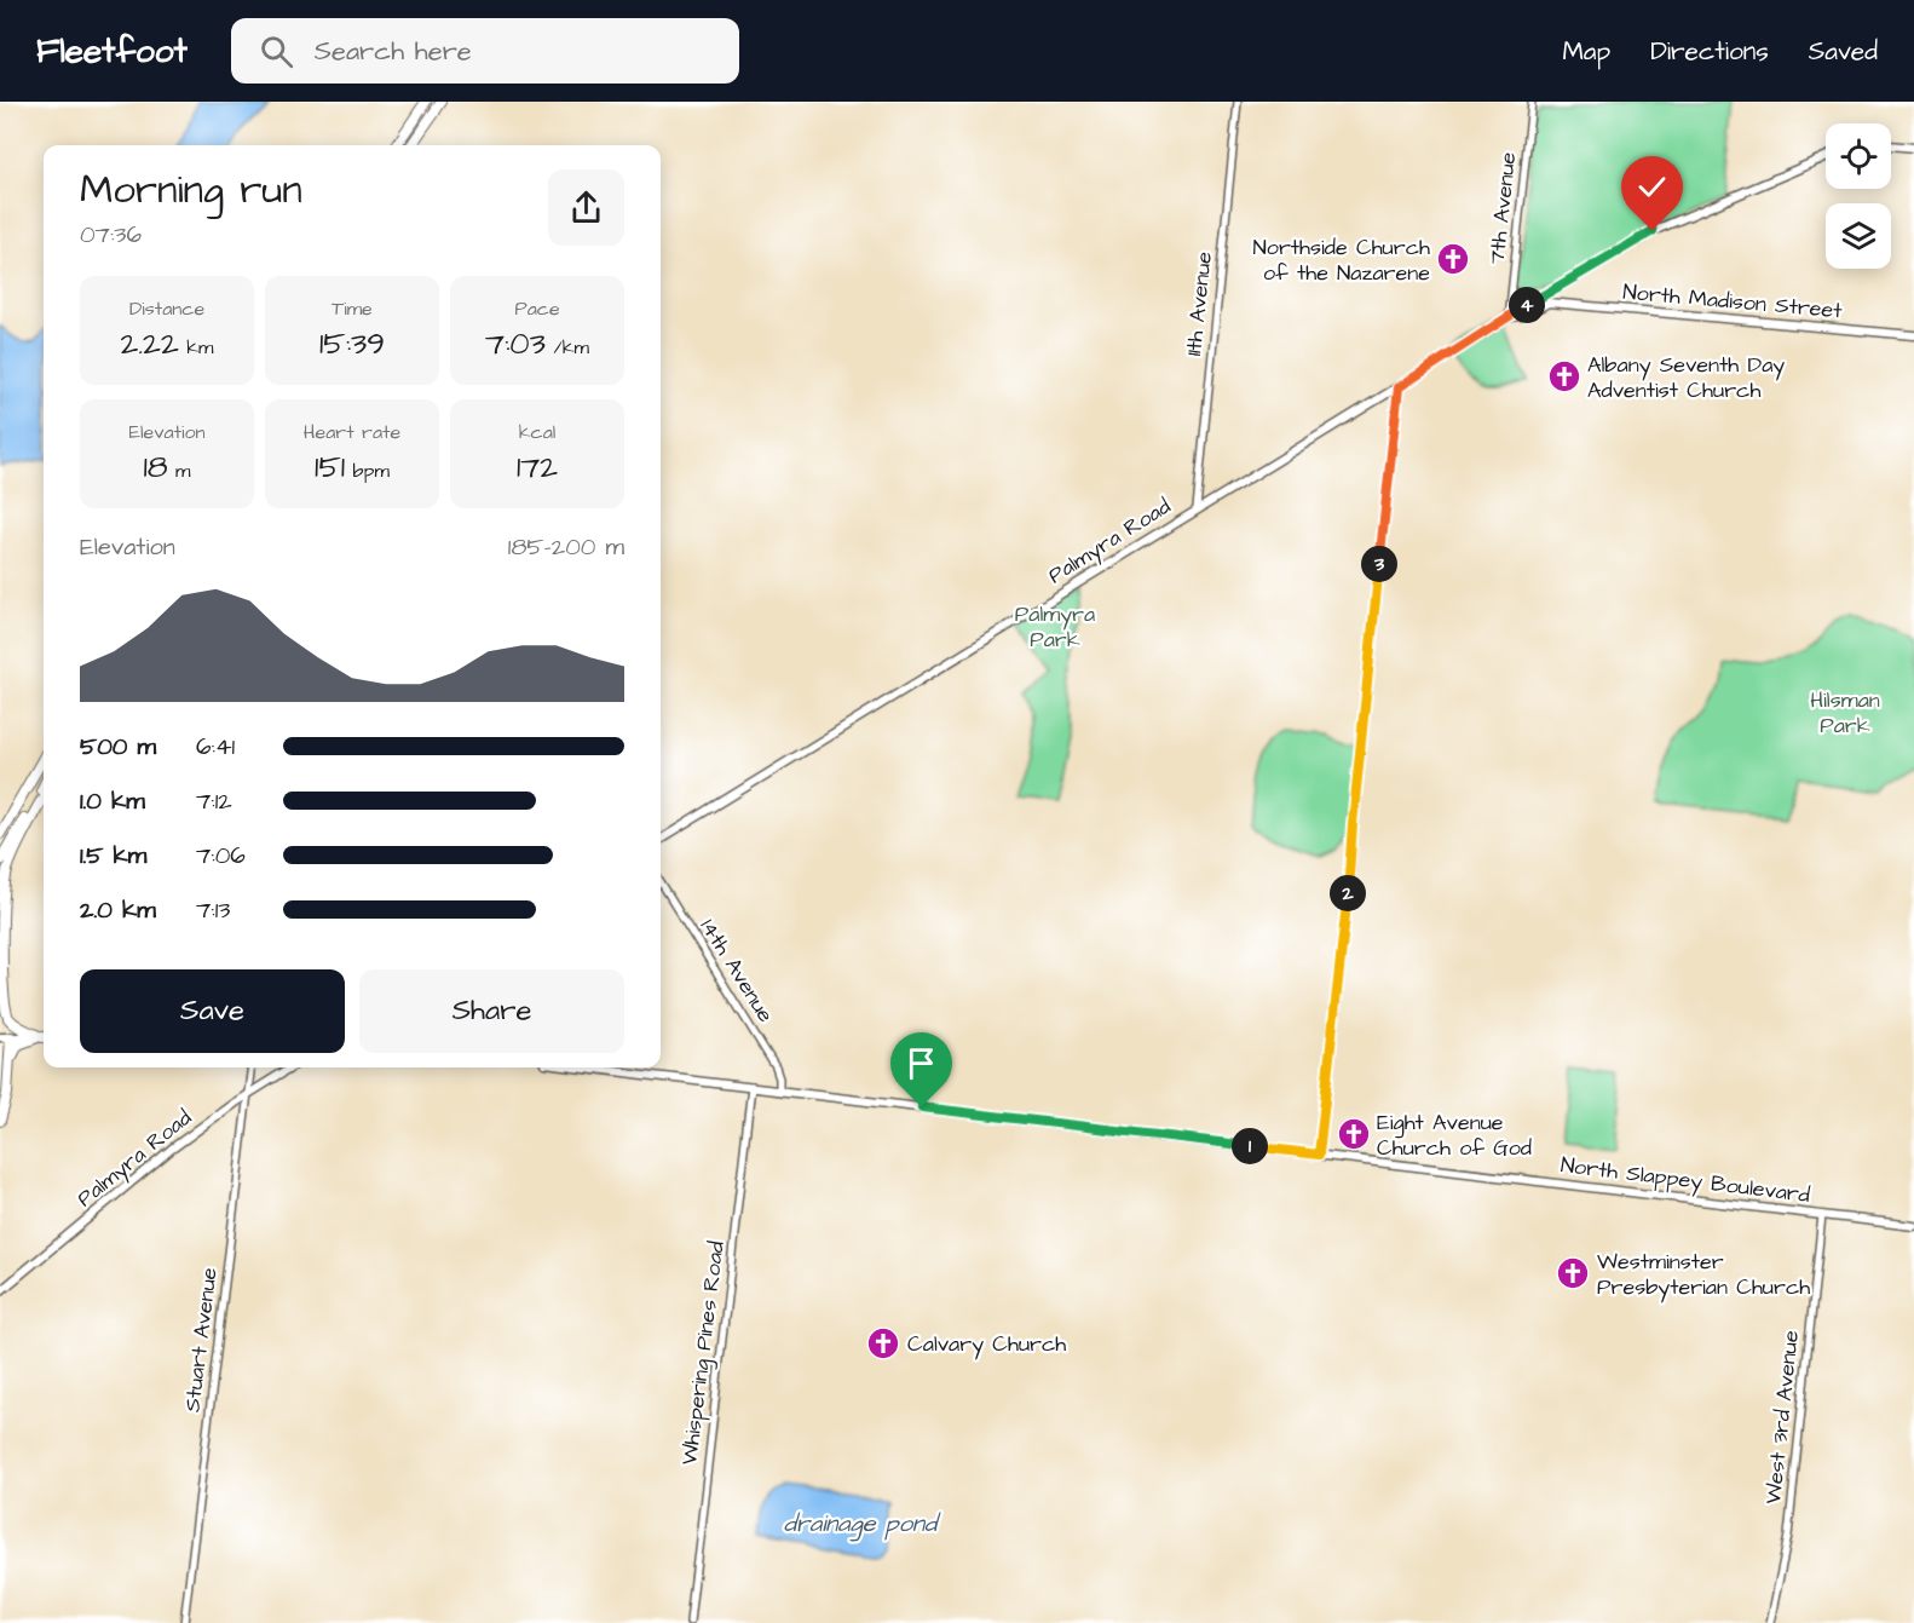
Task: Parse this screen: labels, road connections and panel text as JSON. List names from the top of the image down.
{
  "streets": {
    "main road": ["North Madison Street", "Palmyra Road", "North Slappey Boulevard"],
    "street": [
      "7th Avenue",
      "11th Avenue",
      "14th Avenue",
      "Stuart Avenue",
      "Whispering Pines Road",
      "West 3rd Avenue"
    ]
  },
  "crossings": [
    ["7th Avenue", "Palmyra Road"],
    ["North Madison Street", "Palmyra Road"],
    ["11th Avenue", "Palmyra Road"],
    ["Palmyra Road", "Stuart Avenue"],
    ["14th Avenue", "North Slappey Boulevard"],
    ["North Slappey Boulevard", "Whispering Pines Road"],
    ["North Slappey Boulevard", "West 3rd Avenue"]
  ],
  "water": ["drainage pond"],
  "parks": ["Palmyra Park", "Hilsman Park"],
  "places": {
    "church": [
      "Northside Church of the Nazarene",
      "Albany Seventh Day Adventist Church",
      "Eight Avenue Church of God",
      "Westminster Presbyterian Church",
      "Calvary Church"
    ]
  },
  "page": {
    "header": "Fleetfoot",
    "search": "Search here",
    "nav": ["Map", "Directions", "Saved"],
    "heading": ["Morning run", "07:36"],
    "stats": [
      ["Distance", "2.22 km"],
      ["Time", "15:39"],
      ["Pace", "7:03 /km"],
      ["Elevation", "18 m"],
      ["Heart rate", "151 bpm"],
      ["kcal", "172"]
    ],
    "pins": [
      "4",
      "3",
      "2",
      "1"
    ],
    "chart": ["Elevation", "185–200 m"],
    "list": [
      {
        "name": "500 m",
        "note": "6:41"
      },
      {
        "name": "1.0 km",
        "note": "7:12"
      },
      {
        "name": "1.5 km",
        "note": "7:06"
      },
      {
        "name": "2.0 km",
        "note": "7:13"
      }
    ],
    "buttons": ["Save", "Share"]
  }
}
